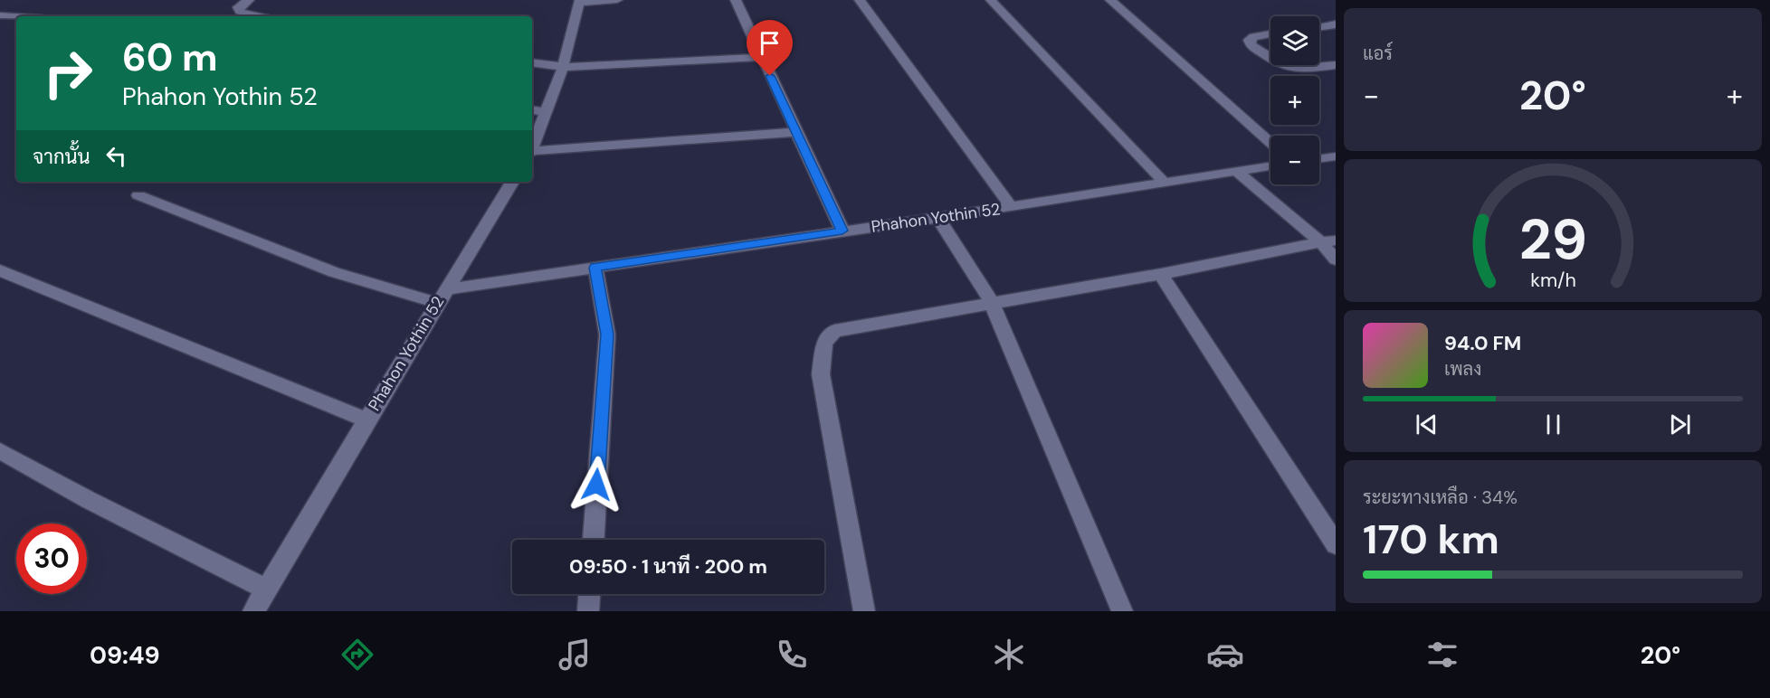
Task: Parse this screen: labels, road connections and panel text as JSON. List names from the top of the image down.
{
  "streets": {
    "street": ["Phahon Yothin 52"]
  },
  "page": {
    "tile": [
      "แอร์",
      ["ระยะทางเหลือ · 34%", "170 km"]
    ],
    "map_buttons": ["+", "−"],
    "turn": ["60 m", "Phahon Yothin 52"],
    "heat": ["−", "20°", "+"],
    "then": "จากนั้น",
    "song": ["94.0 FM", "เพลง"],
    "limit": "30",
    "trip": "09:50 · 1 นาที · 200 m",
    "tabs": ["09:49", "20°"],
    "gauge": ["29", "km/h"]
  }
}
